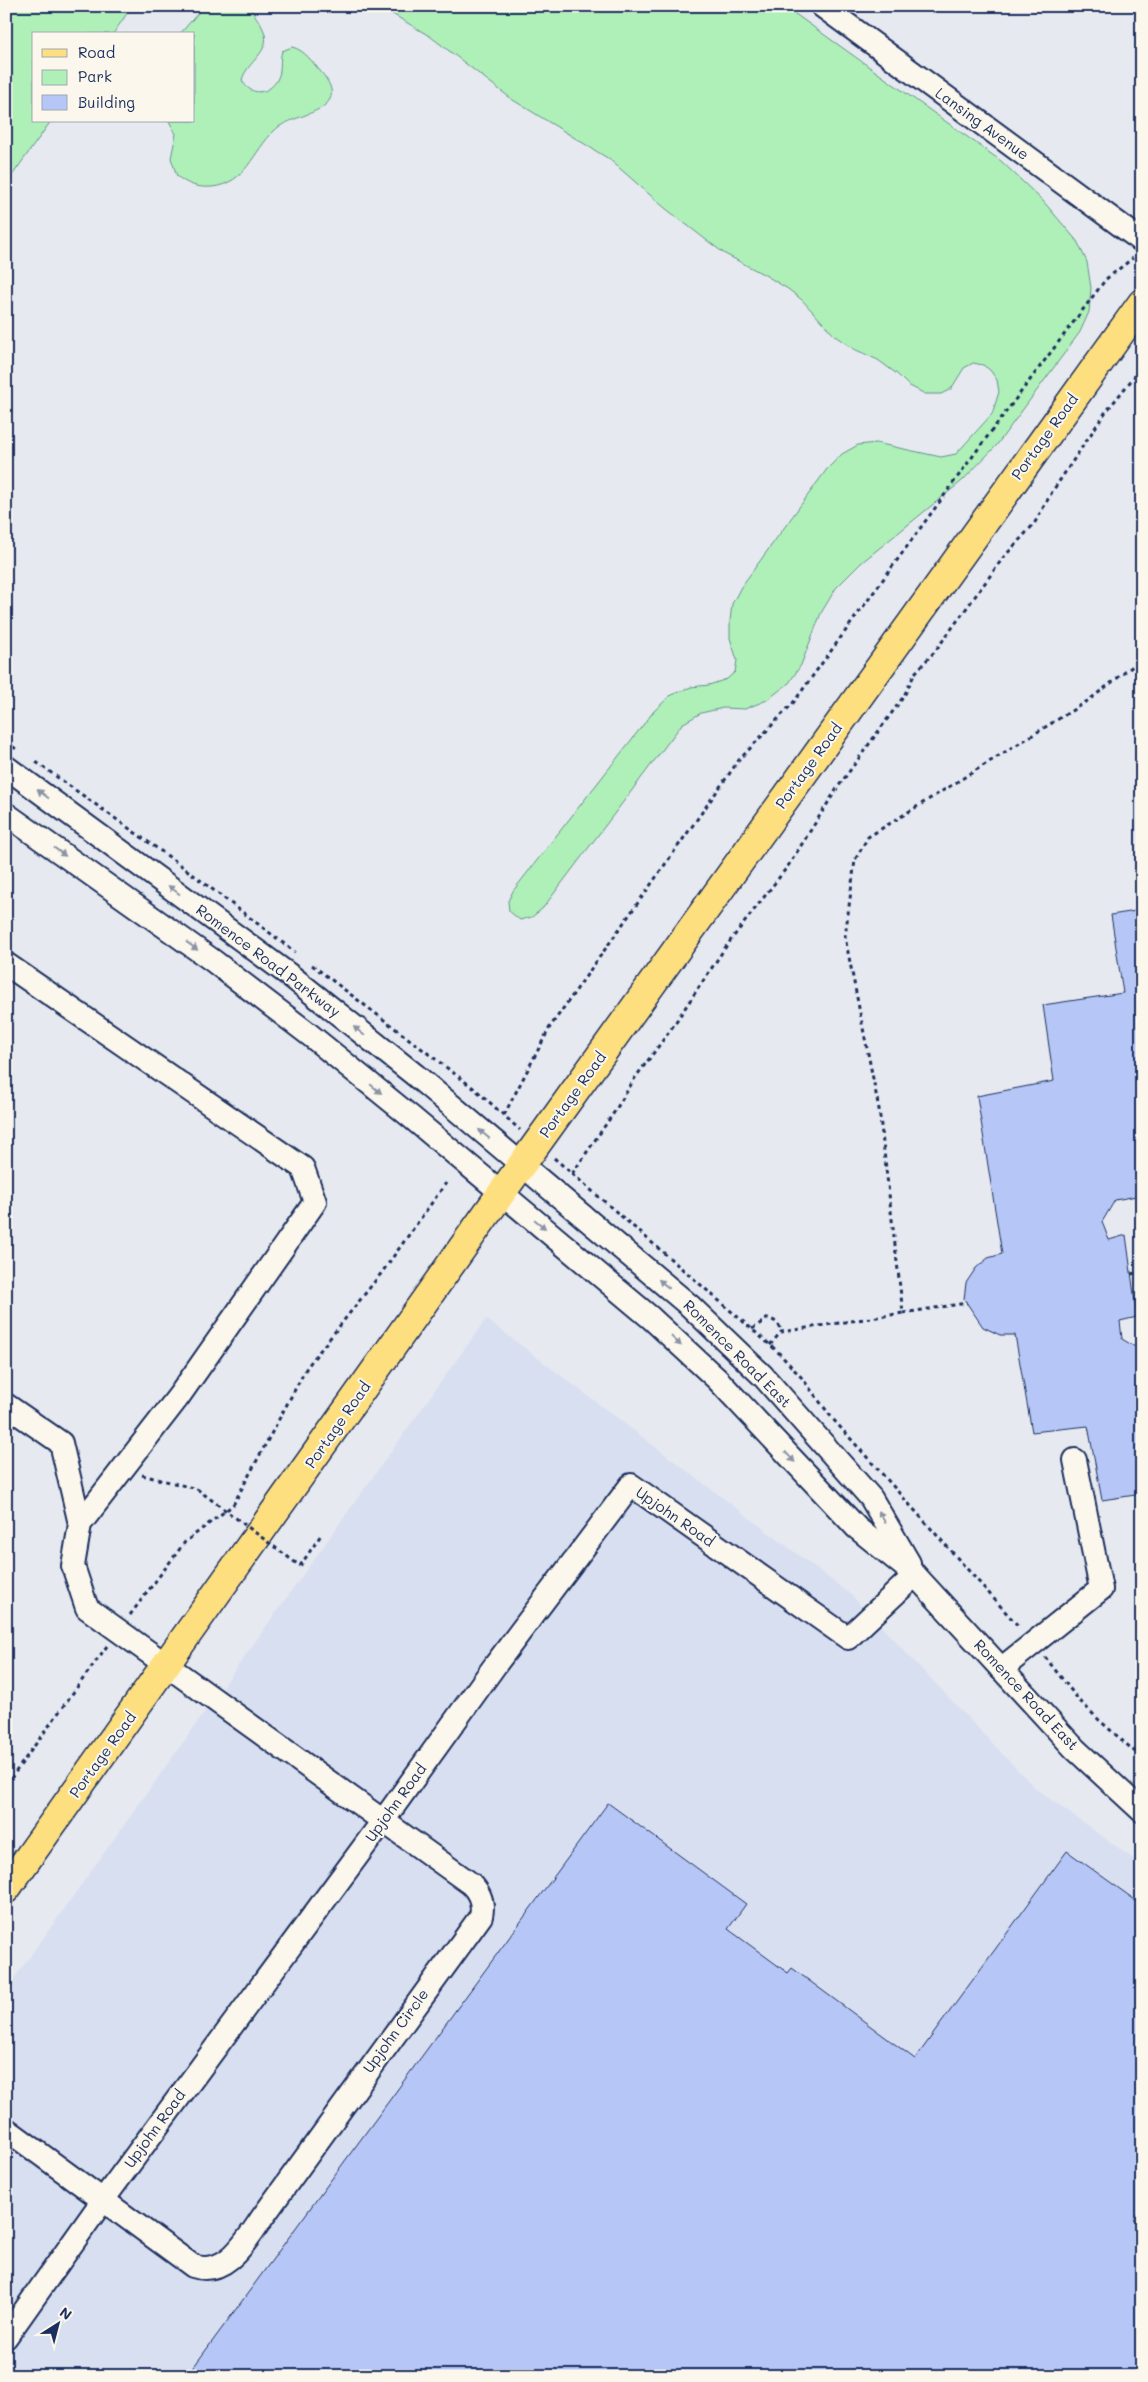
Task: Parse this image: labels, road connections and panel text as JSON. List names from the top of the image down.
{
  "streets": {
    "main road": ["Portage Road"],
    "street": [
      "Lansing Avenue",
      "Romence Road Parkway",
      "Romence Road East",
      "Upjohn Road",
      "Upjohn Circle"
    ]
  },
  "crossings": [
    ["Portage Road", "Romence Road Parkway"],
    ["Portage Road", "Romence Road East"],
    ["Portage Road", "Upjohn Circle"],
    ["Romence Road Parkway", "Romence Road East"],
    ["Romence Road East", "Upjohn Road"],
    ["Upjohn Road", "Upjohn Circle"]
  ],
  "legend": ["Road", "Park", "Building"],
  "north": "top right"
}
